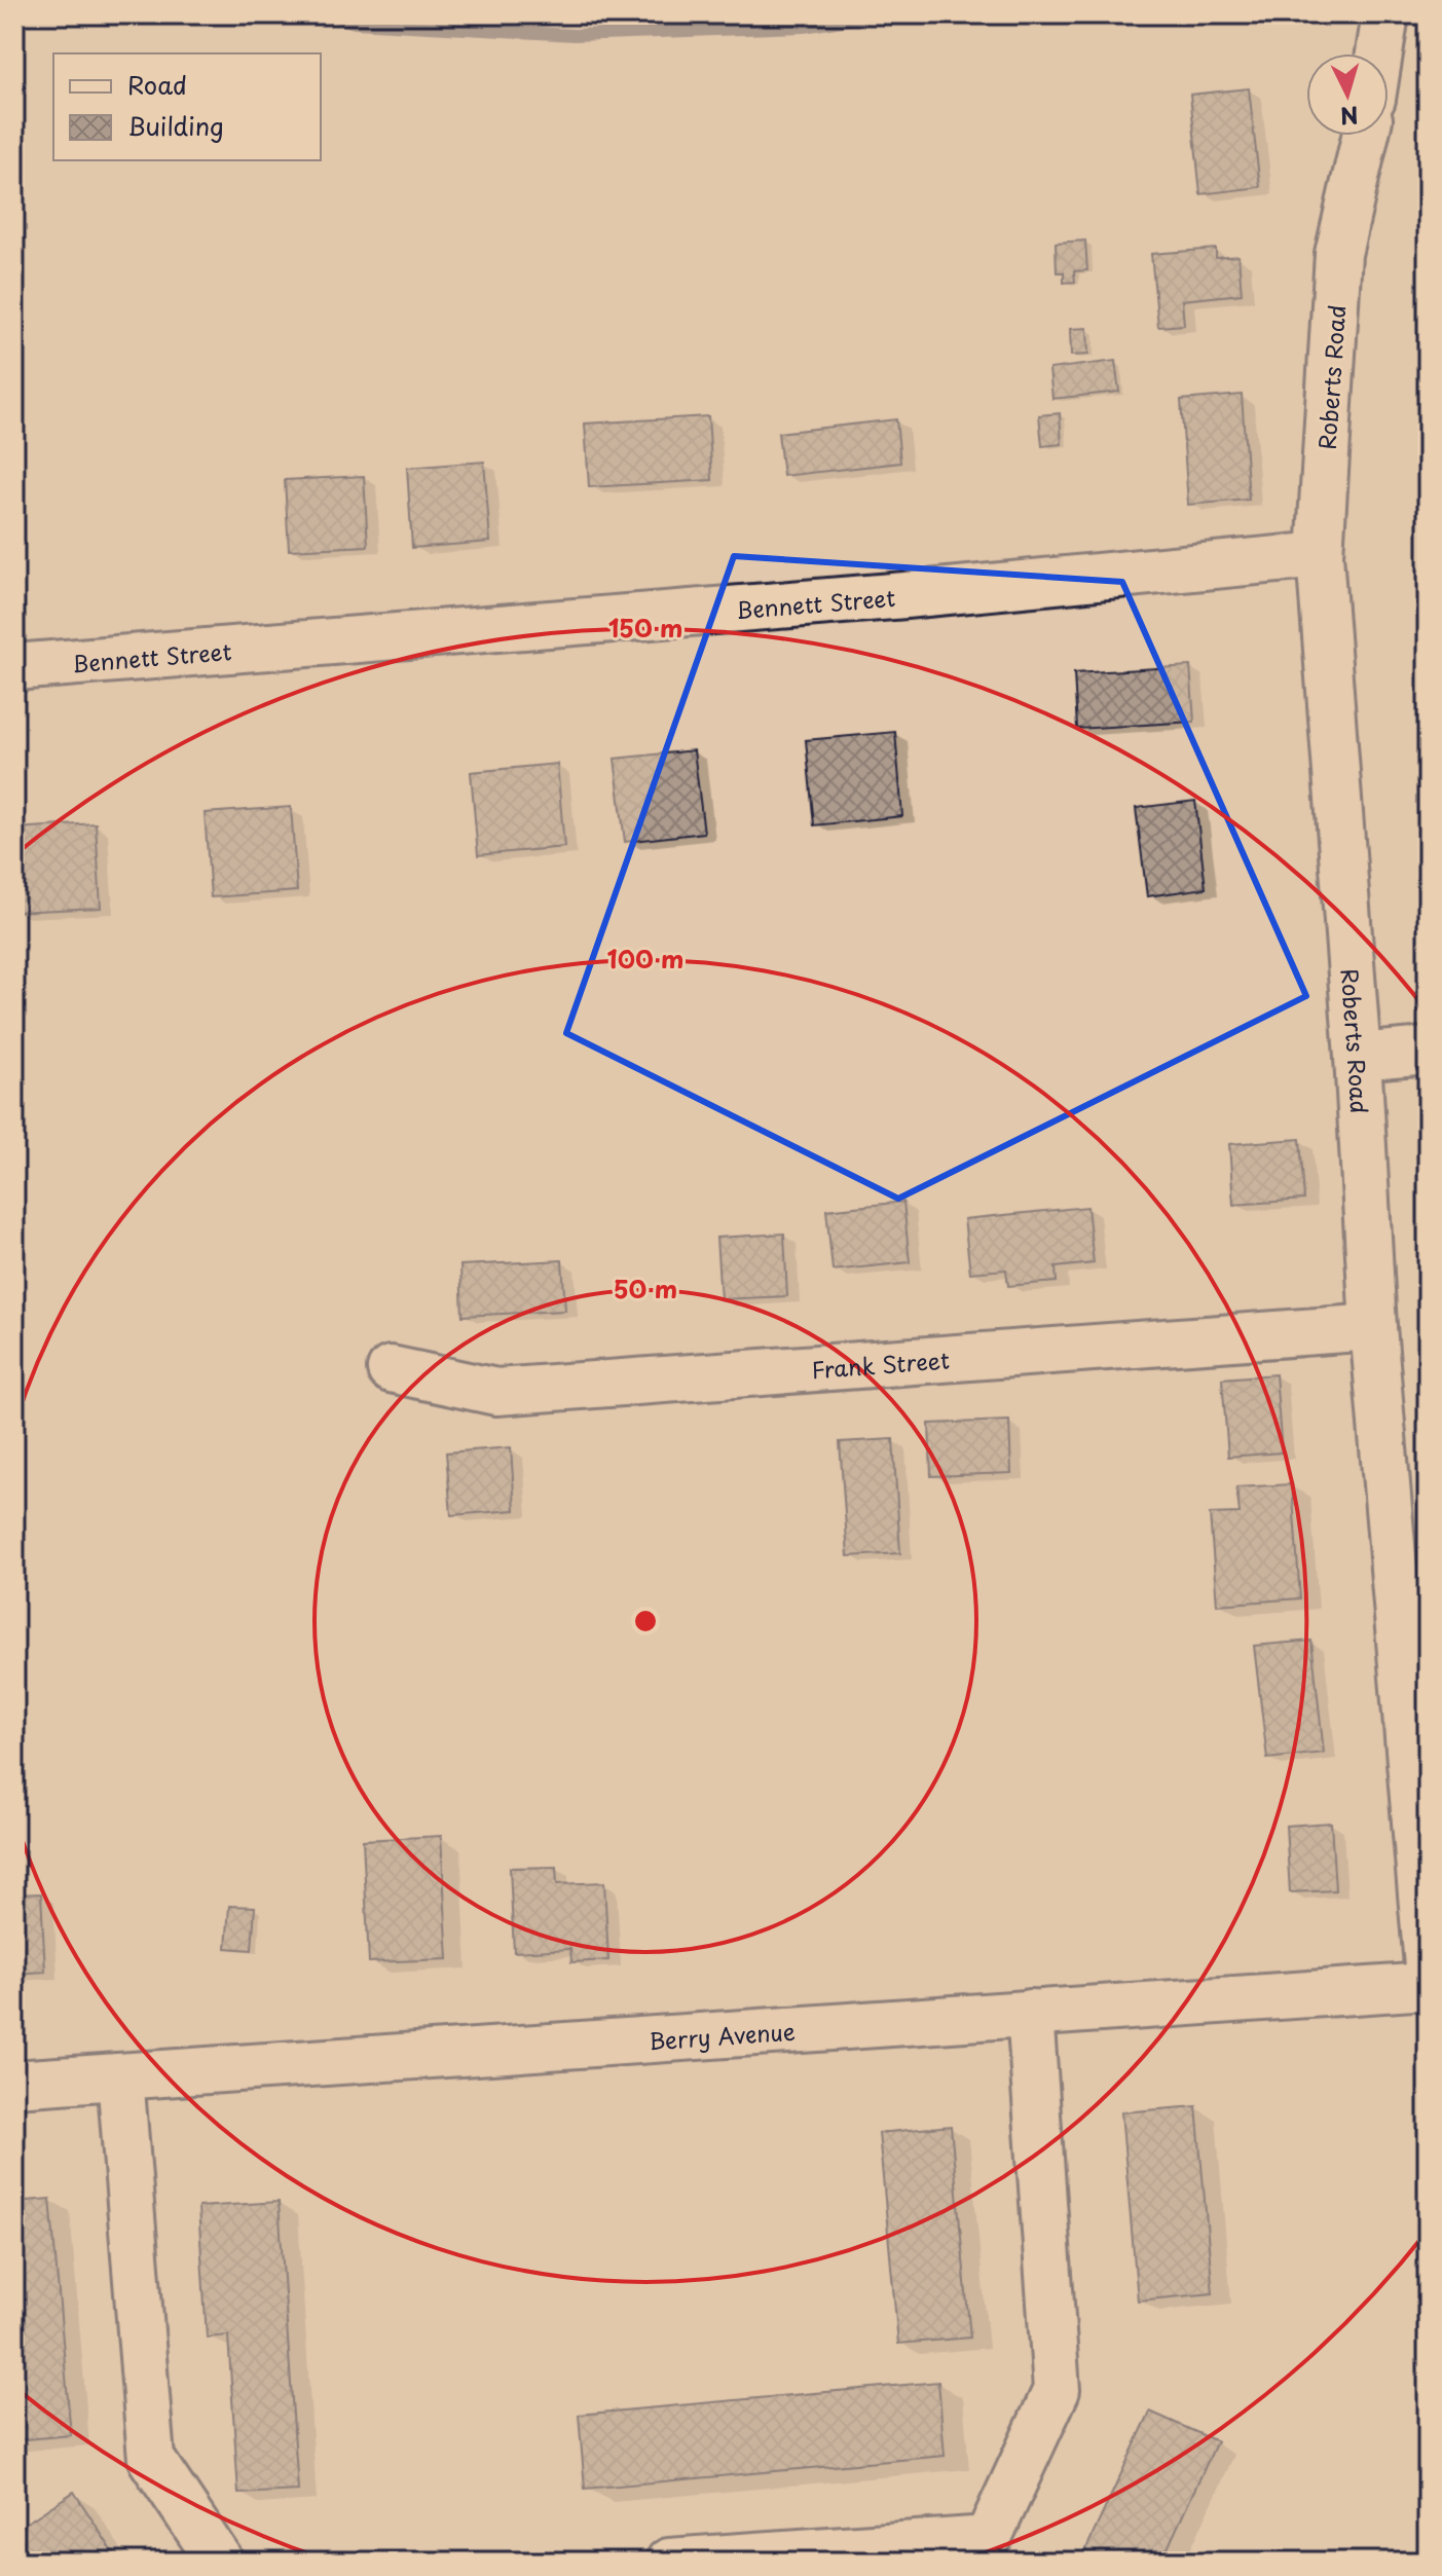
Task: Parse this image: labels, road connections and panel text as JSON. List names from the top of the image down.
{
  "streets": {
    "street": [
      "Roberts Road",
      "Bennett Street",
      "Frank Street",
      "Berry Avenue"
    ]
  },
  "crossings": [
    ["Roberts Road", "Bennett Street"],
    ["Roberts Road", "Frank Street"]
  ],
  "legend": ["Road", "Building"],
  "north": "bottom",
  "rings": ["150 m", "100 m", "50 m"]
}
